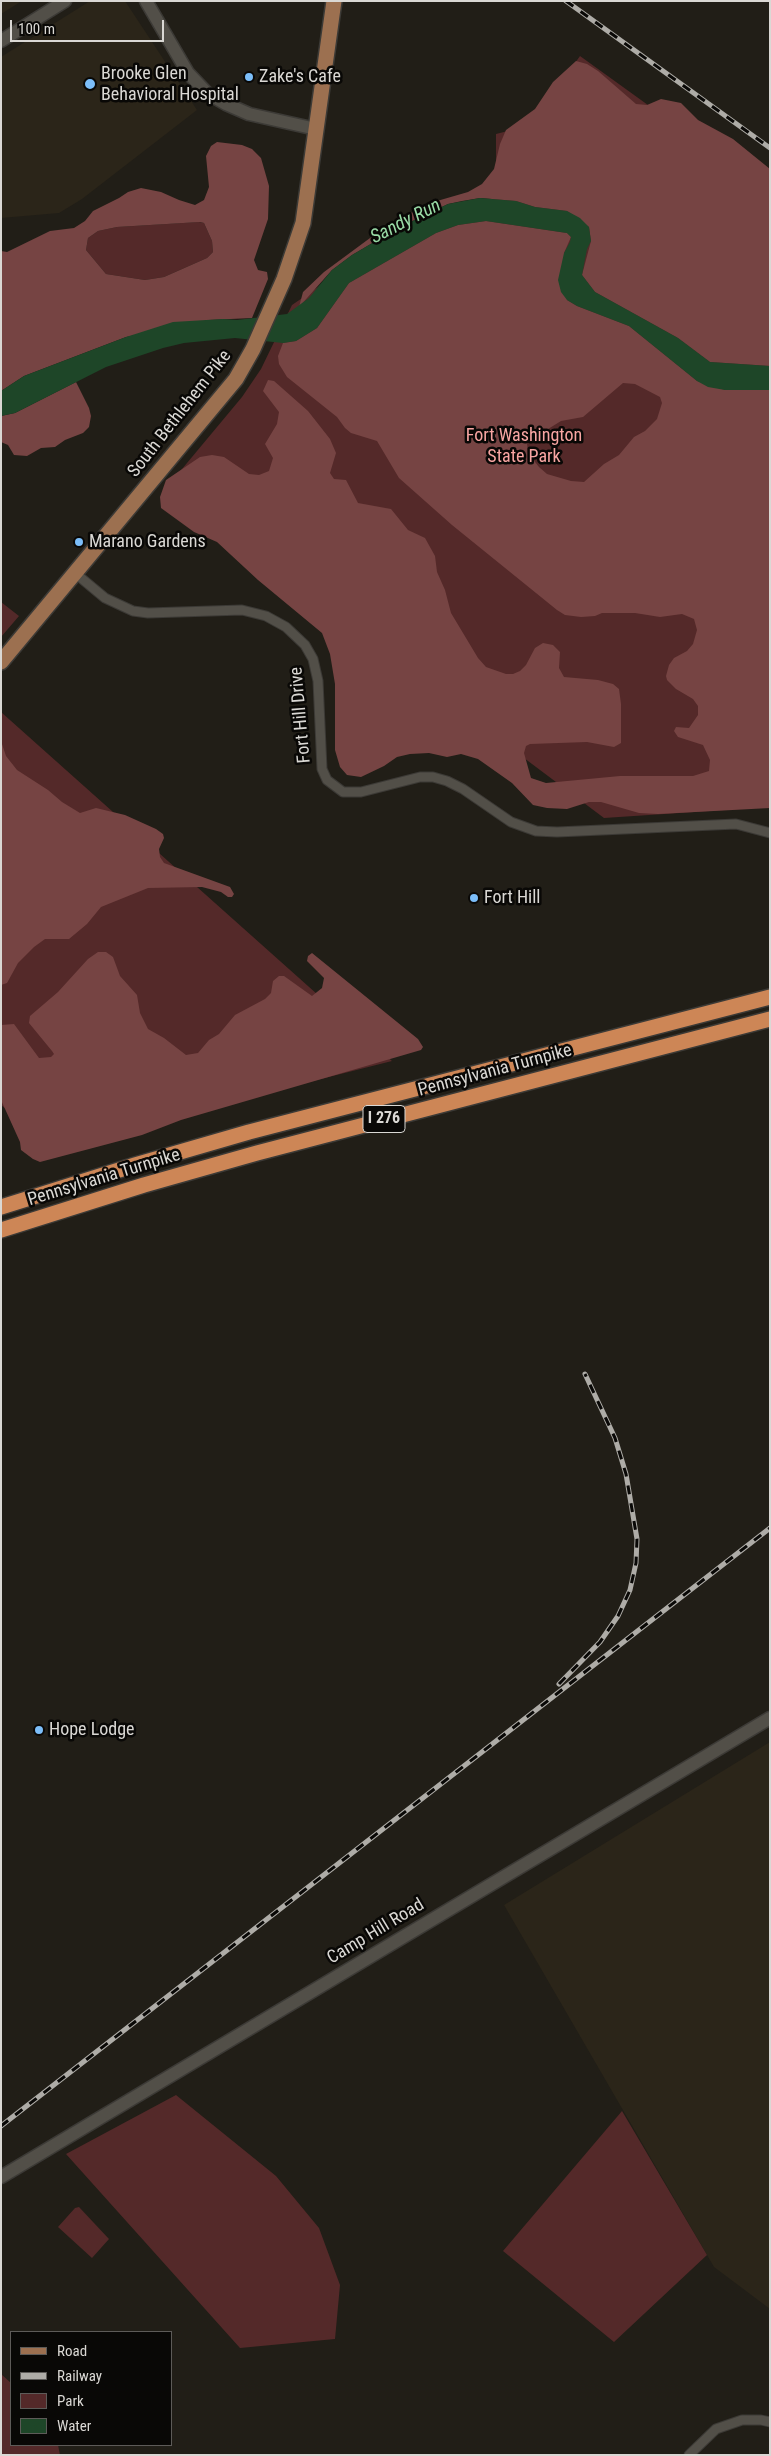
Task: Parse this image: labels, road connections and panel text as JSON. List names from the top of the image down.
{
  "streets": {
    "highway": ["Pennsylvania Turnpike", "I 276"],
    "main road": ["South Bethlehem Pike"],
    "street": ["Fort Hill Drive", "Camp Hill Road"]
  },
  "crossings": [
    ["South Bethlehem Pike", "Fort Hill Drive"]
  ],
  "water": ["Sandy Run"],
  "parks": ["Fort Washington State Park"],
  "places": [
    "Zake's Cafe",
    "Brooke Glen Behavioral Hospital",
    "Marano Gardens",
    "Fort Hill",
    "Hope Lodge"
  ],
  "legend": [
    "Road",
    "Railway",
    "Park",
    "Water"
  ],
  "scale_bar": "100 m"
}
